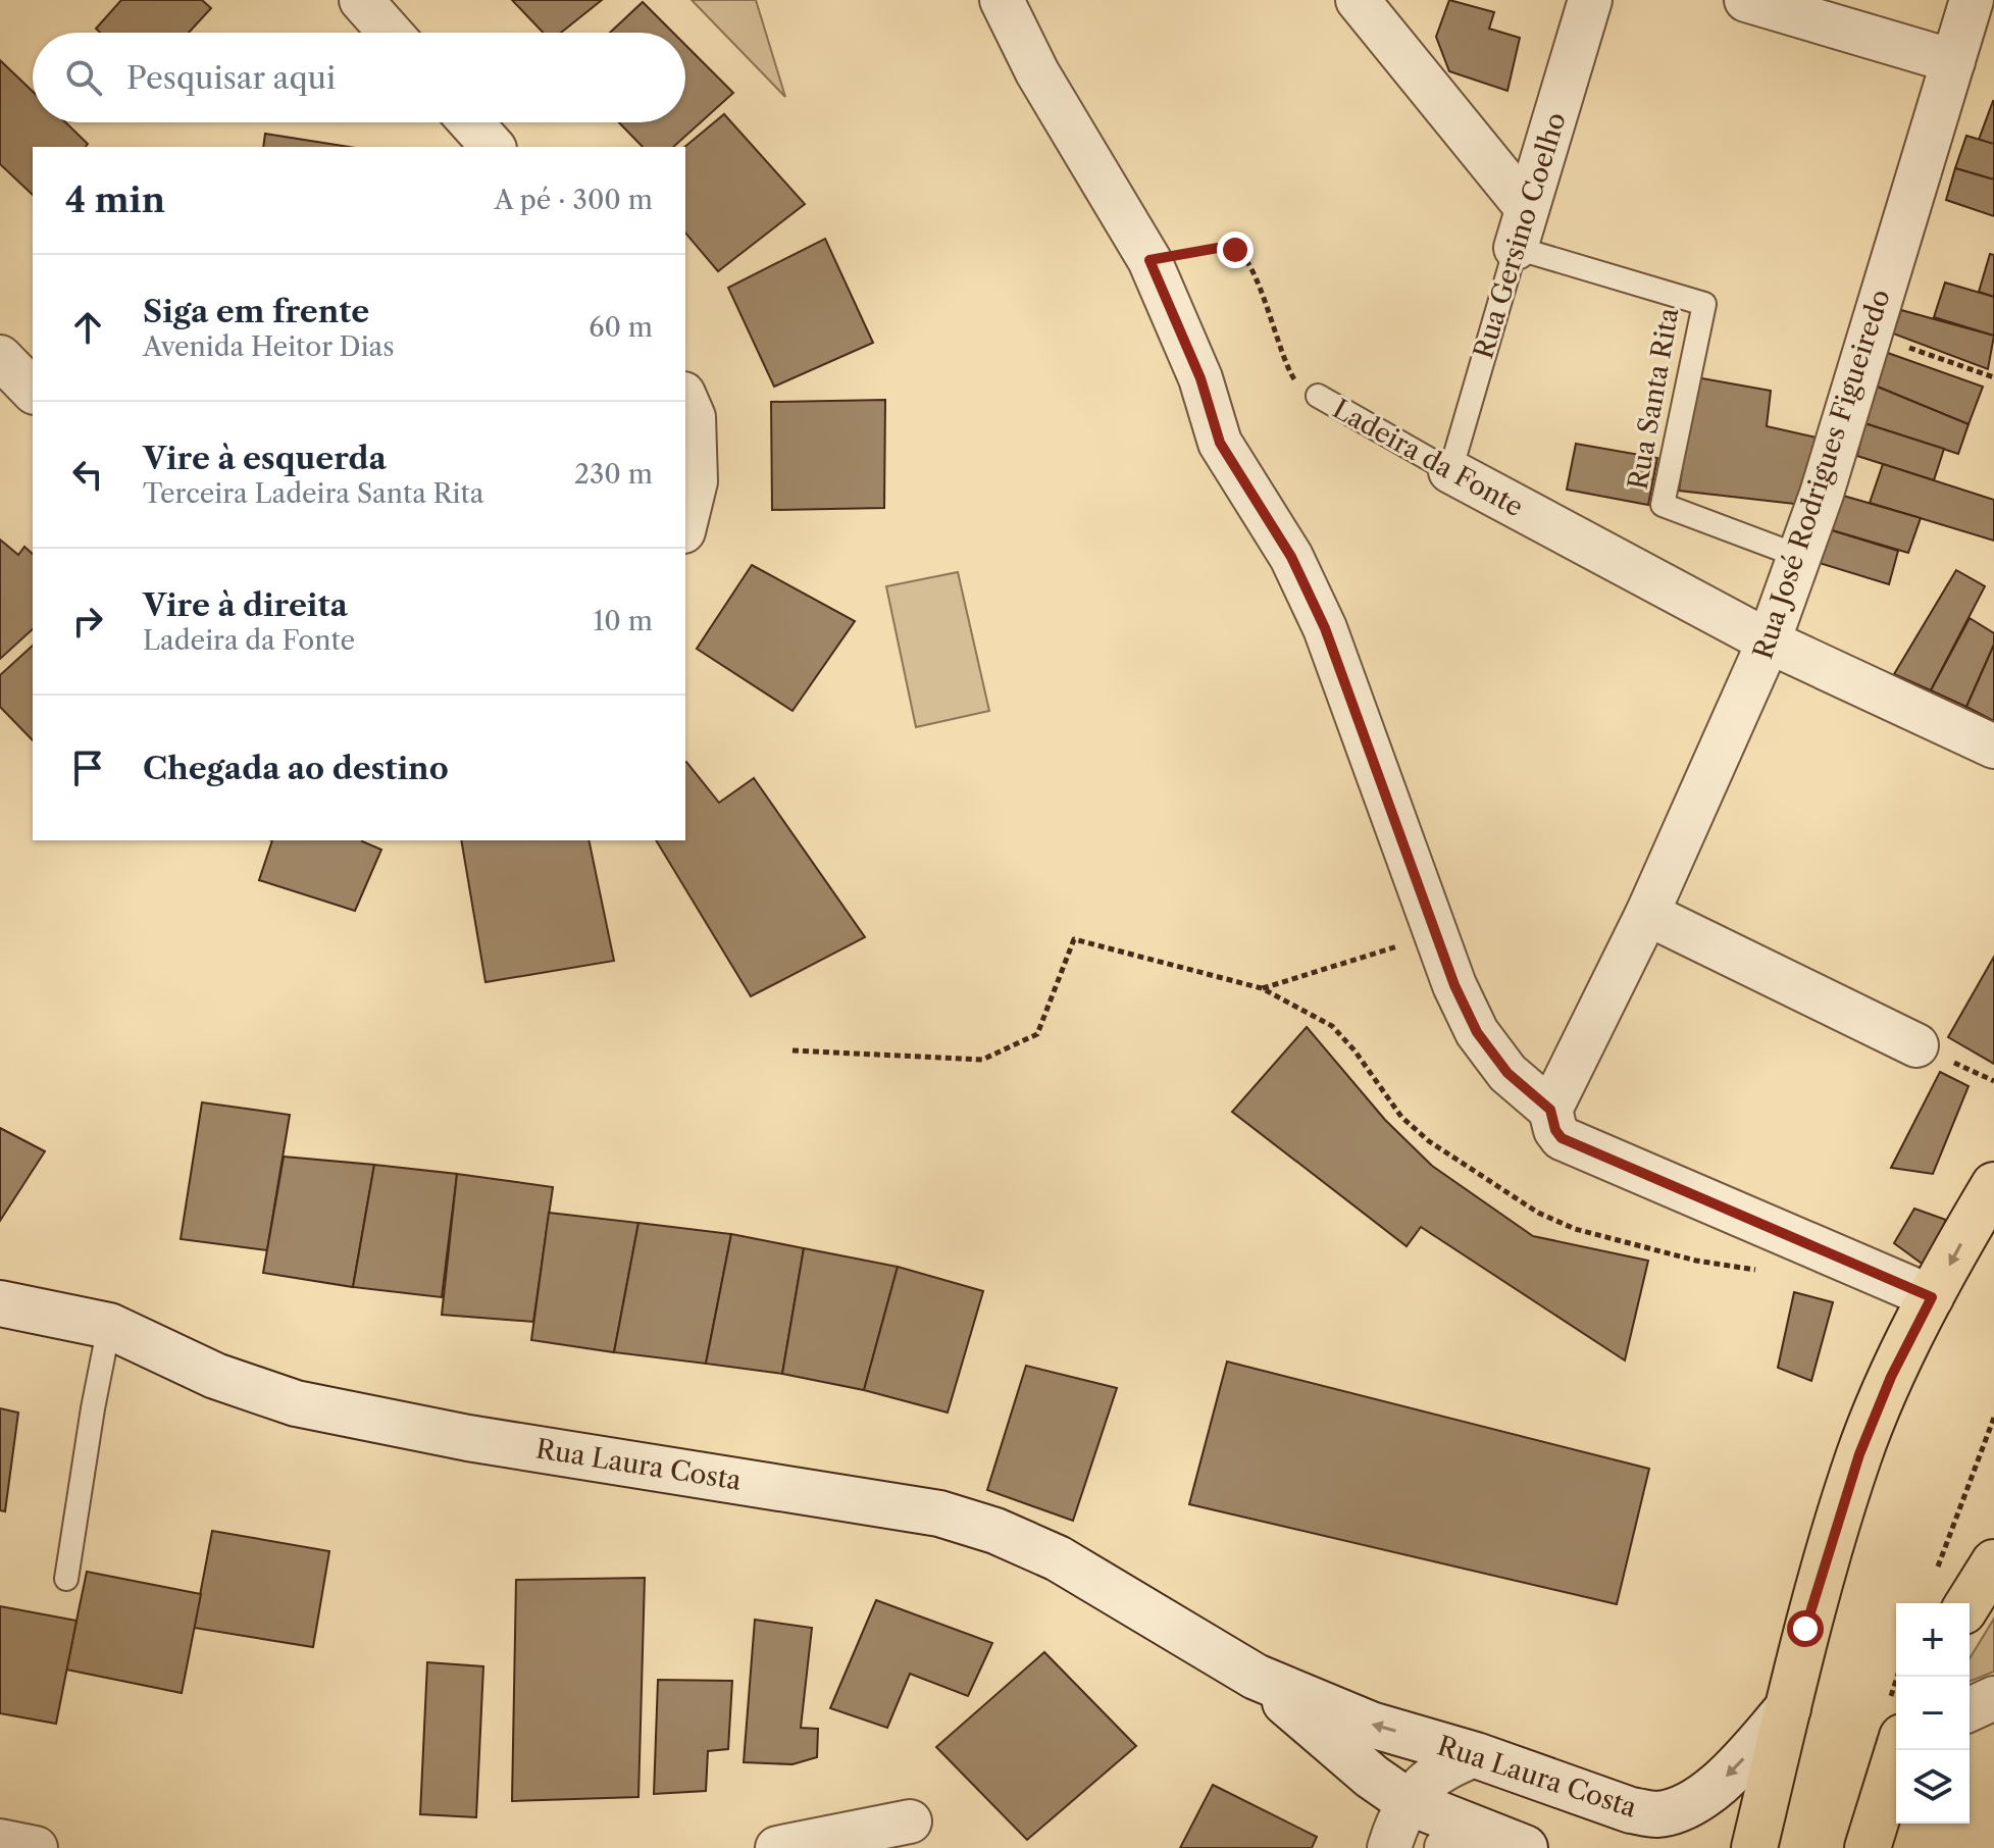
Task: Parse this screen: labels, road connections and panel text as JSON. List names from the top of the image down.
{
  "streets": {
    "street": [
      "Rua Gersino Coelho",
      "Ladeira da Fonte",
      "Rua José Rodrigues Figueiredo",
      "Rua Laura Costa"
    ],
    "lane": ["Rua Santa Rita"]
  },
  "crossings": [
    ["Rua Gersino Coelho", "Rua Santa Rita"],
    ["Rua Gersino Coelho", "Ladeira da Fonte"],
    ["Rua Santa Rita", "Rua José Rodrigues Figueiredo"],
    ["Ladeira da Fonte", "Rua José Rodrigues Figueiredo"]
  ],
  "page": {
    "search": "Pesquisar aqui",
    "heading": ["4 min", "A pé · 300 m"],
    "list": [
      ["Siga em frente", "Avenida Heitor Dias", "60 m"],
      ["Vire à esquerda", "Terceira Ladeira Santa Rita", "230 m"],
      ["Vire à direita", "Ladeira da Fonte", "10 m"],
      "Chegada ao destino"
    ],
    "map_buttons": ["+", "−"]
  }
}
